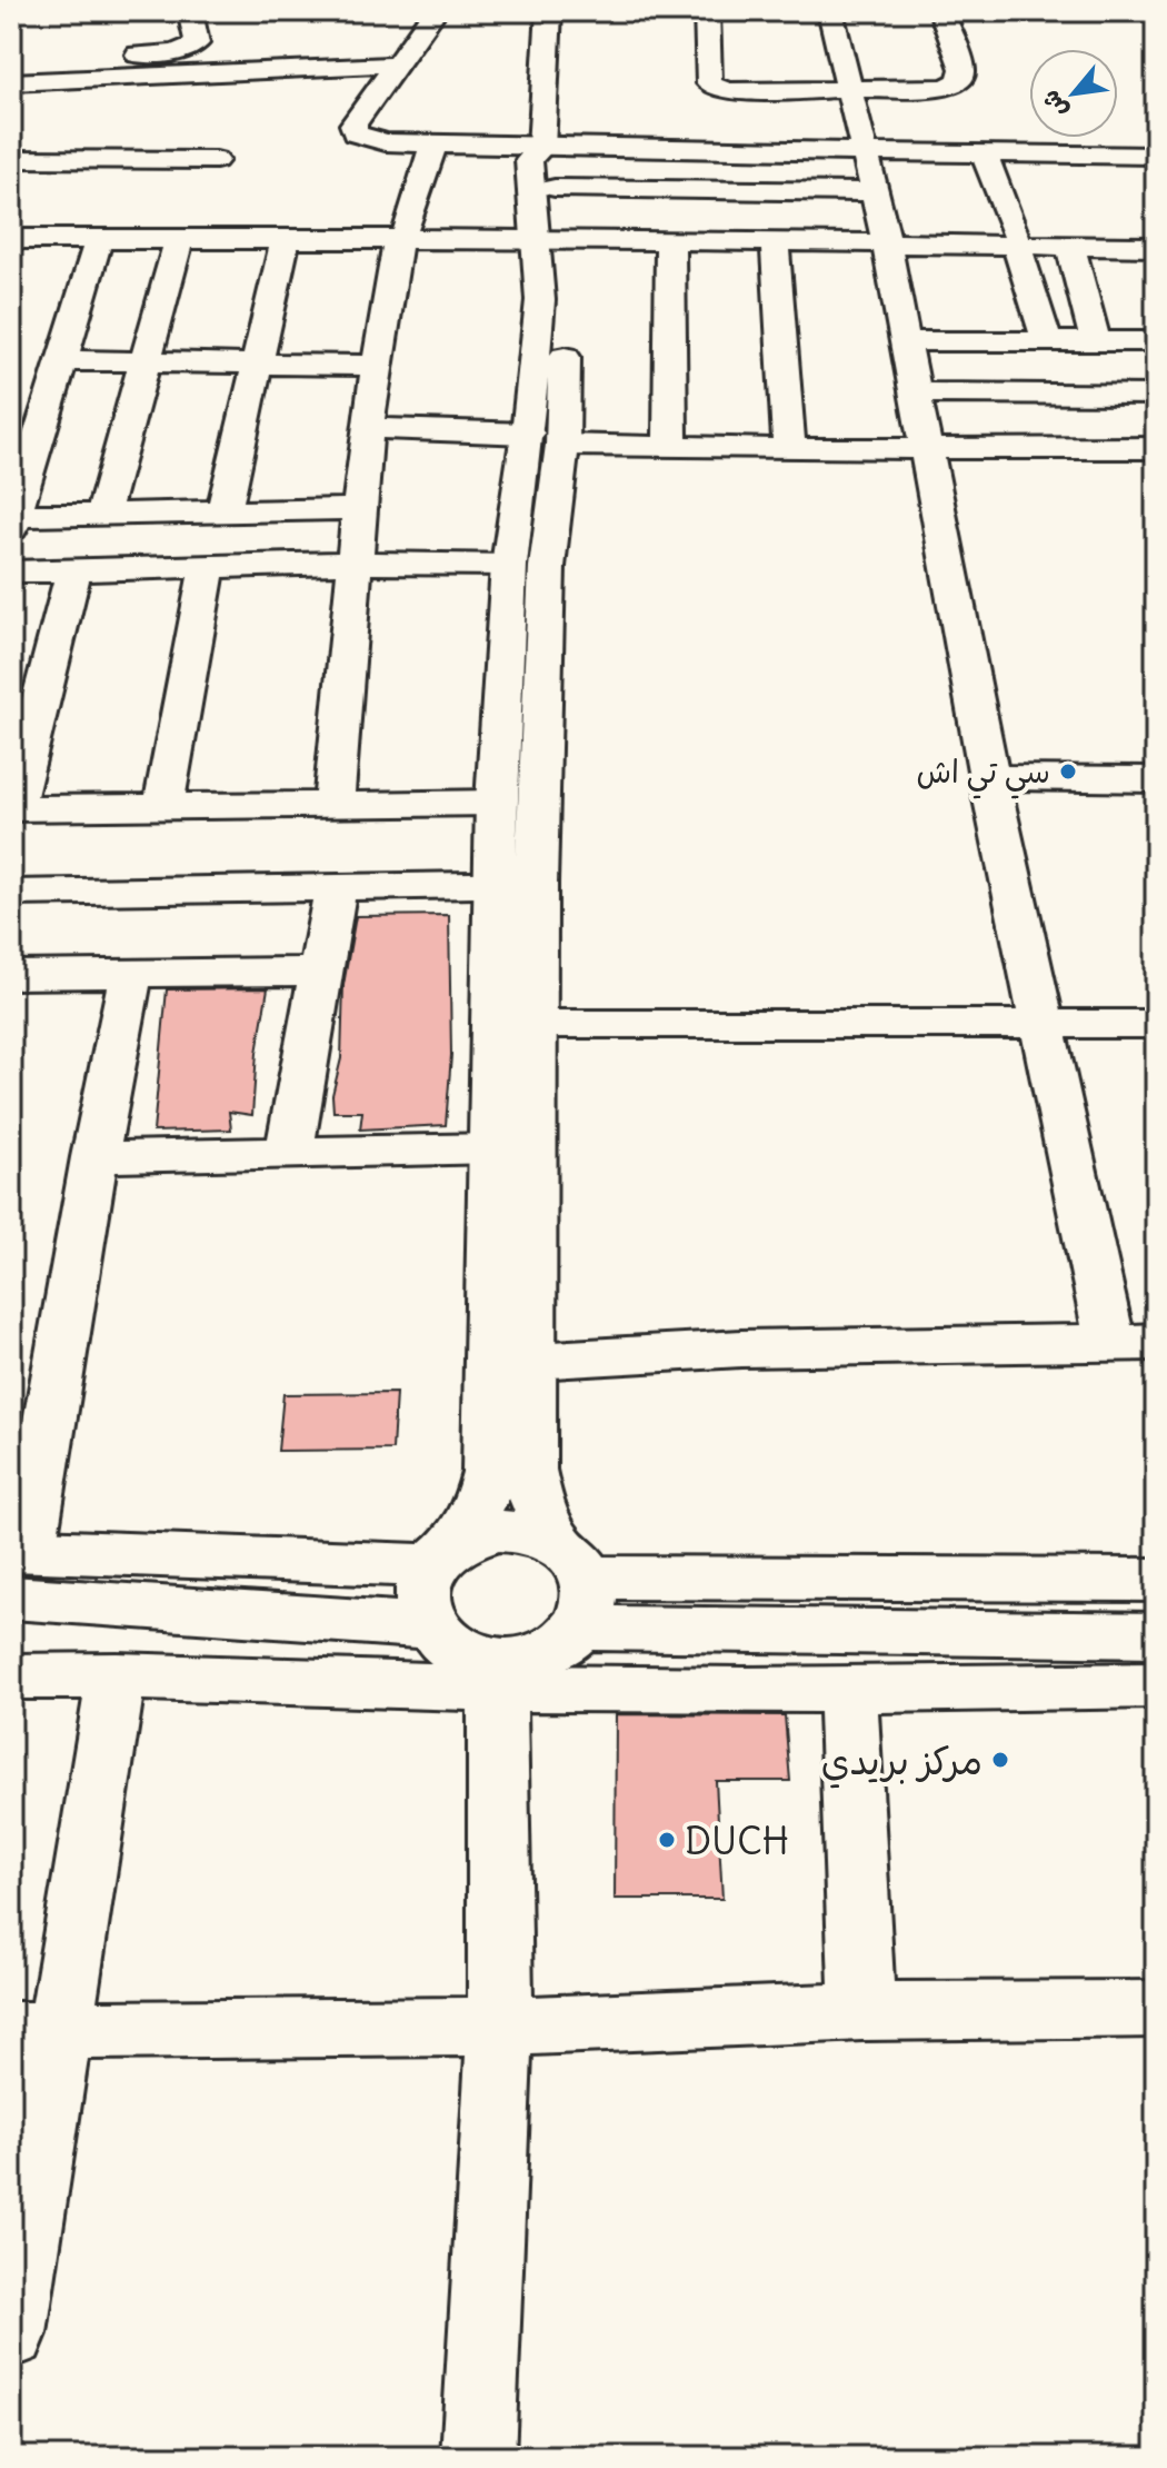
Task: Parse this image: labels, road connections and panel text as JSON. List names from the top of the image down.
{
  "places": ["سي تي اش", "مركز بريدي", "DUCH"],
  "north": "bottom left"
}
